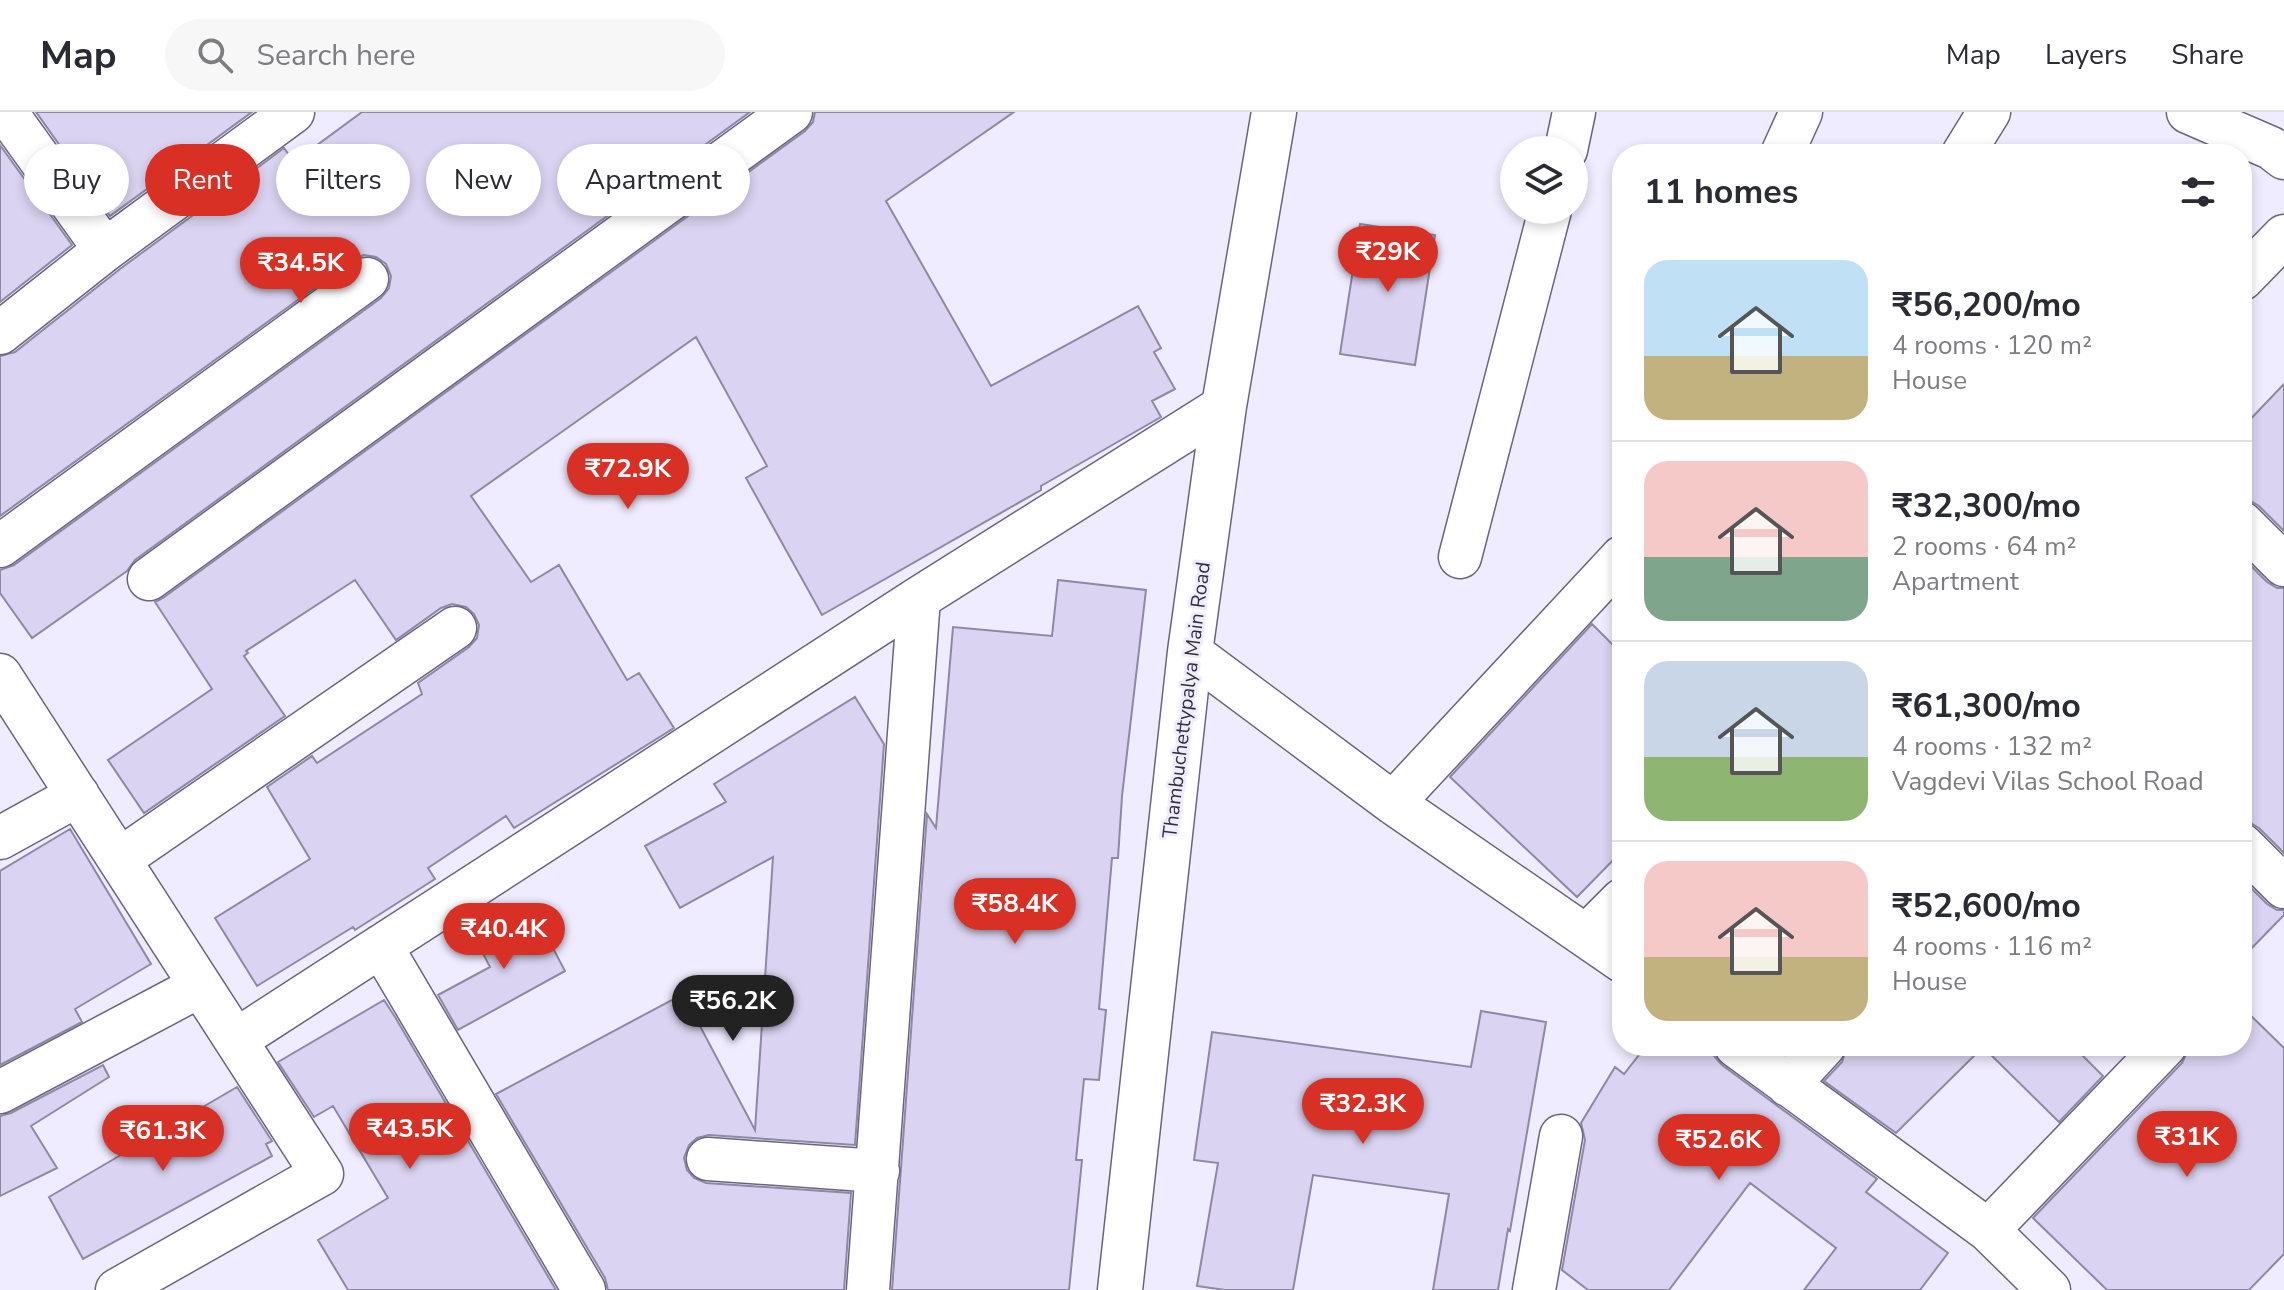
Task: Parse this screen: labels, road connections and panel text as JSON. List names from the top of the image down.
{
  "streets": {
    "main road": ["Thambuchettypalya Main Road"]
  },
  "page": {
    "header": "Map",
    "search": "Search here",
    "nav": ["Map", "Layers", "Share"],
    "chip": [
      "Buy",
      "Rent",
      "Filters",
      "New",
      "Apartment"
    ],
    "heading": "11 homes",
    "price": [
      "₹29K",
      "₹34.5K",
      "₹72.9K",
      "₹58.4K",
      "₹40.4K",
      "₹56.2K",
      "₹32.3K",
      "₹43.5K",
      "₹61.3K",
      "₹31K",
      "₹52.6K"
    ],
    "list": [
      {
        "name": "₹56,200/mo",
        "note": "4 rooms · 120 m² · House"
      },
      {
        "name": "₹32,300/mo",
        "note": "2 rooms · 64 m² · Apartment"
      },
      {
        "name": "₹61,300/mo",
        "note": "4 rooms · 132 m² · Vagdevi Vilas School Road"
      },
      {
        "name": "₹52,600/mo",
        "note": "4 rooms · 116 m² · House"
      }
    ]
  }
}
